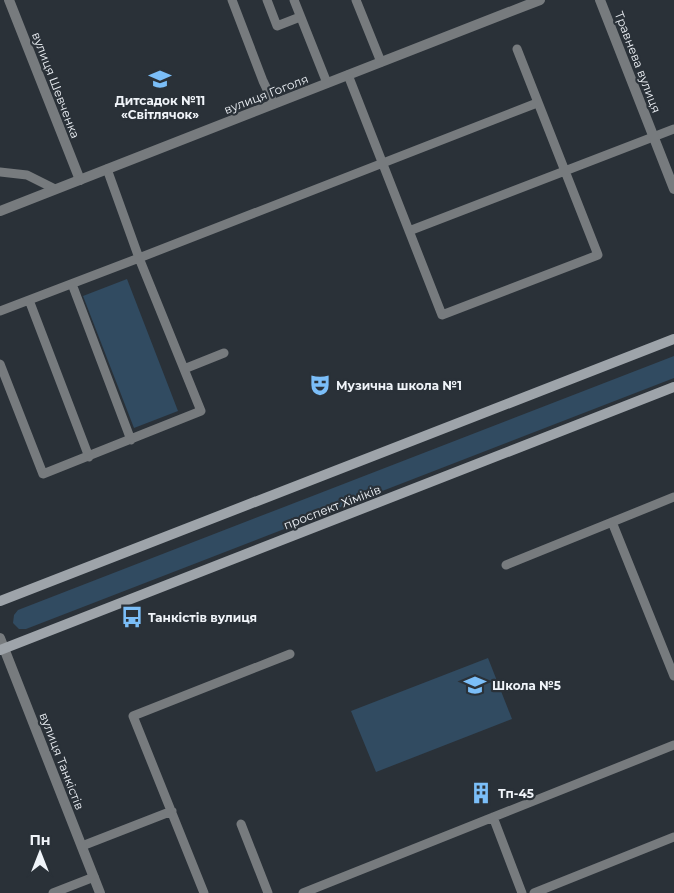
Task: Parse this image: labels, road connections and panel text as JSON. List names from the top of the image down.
{
  "streets": {
    "main road": ["проспект Хіміків"],
    "street": [
      "Травнева вулиця",
      "вулиця Шевченка",
      "вулиця Гоголя",
      "вулиця Танкістів"
    ]
  },
  "crossings": [
    ["вулиця Шевченка", "вулиця Гоголя"],
    ["проспект Хіміків", "вулиця Танкістів"]
  ],
  "places": {
    "school or university": ["Дитсадок №11 «Світлячок»", "Школа №5"],
    "theatre": ["Музична школа №1"],
    "bus stop": ["Танкістів вулиця"],
    "building": ["Тп-45"]
  },
  "north": "top"
}
